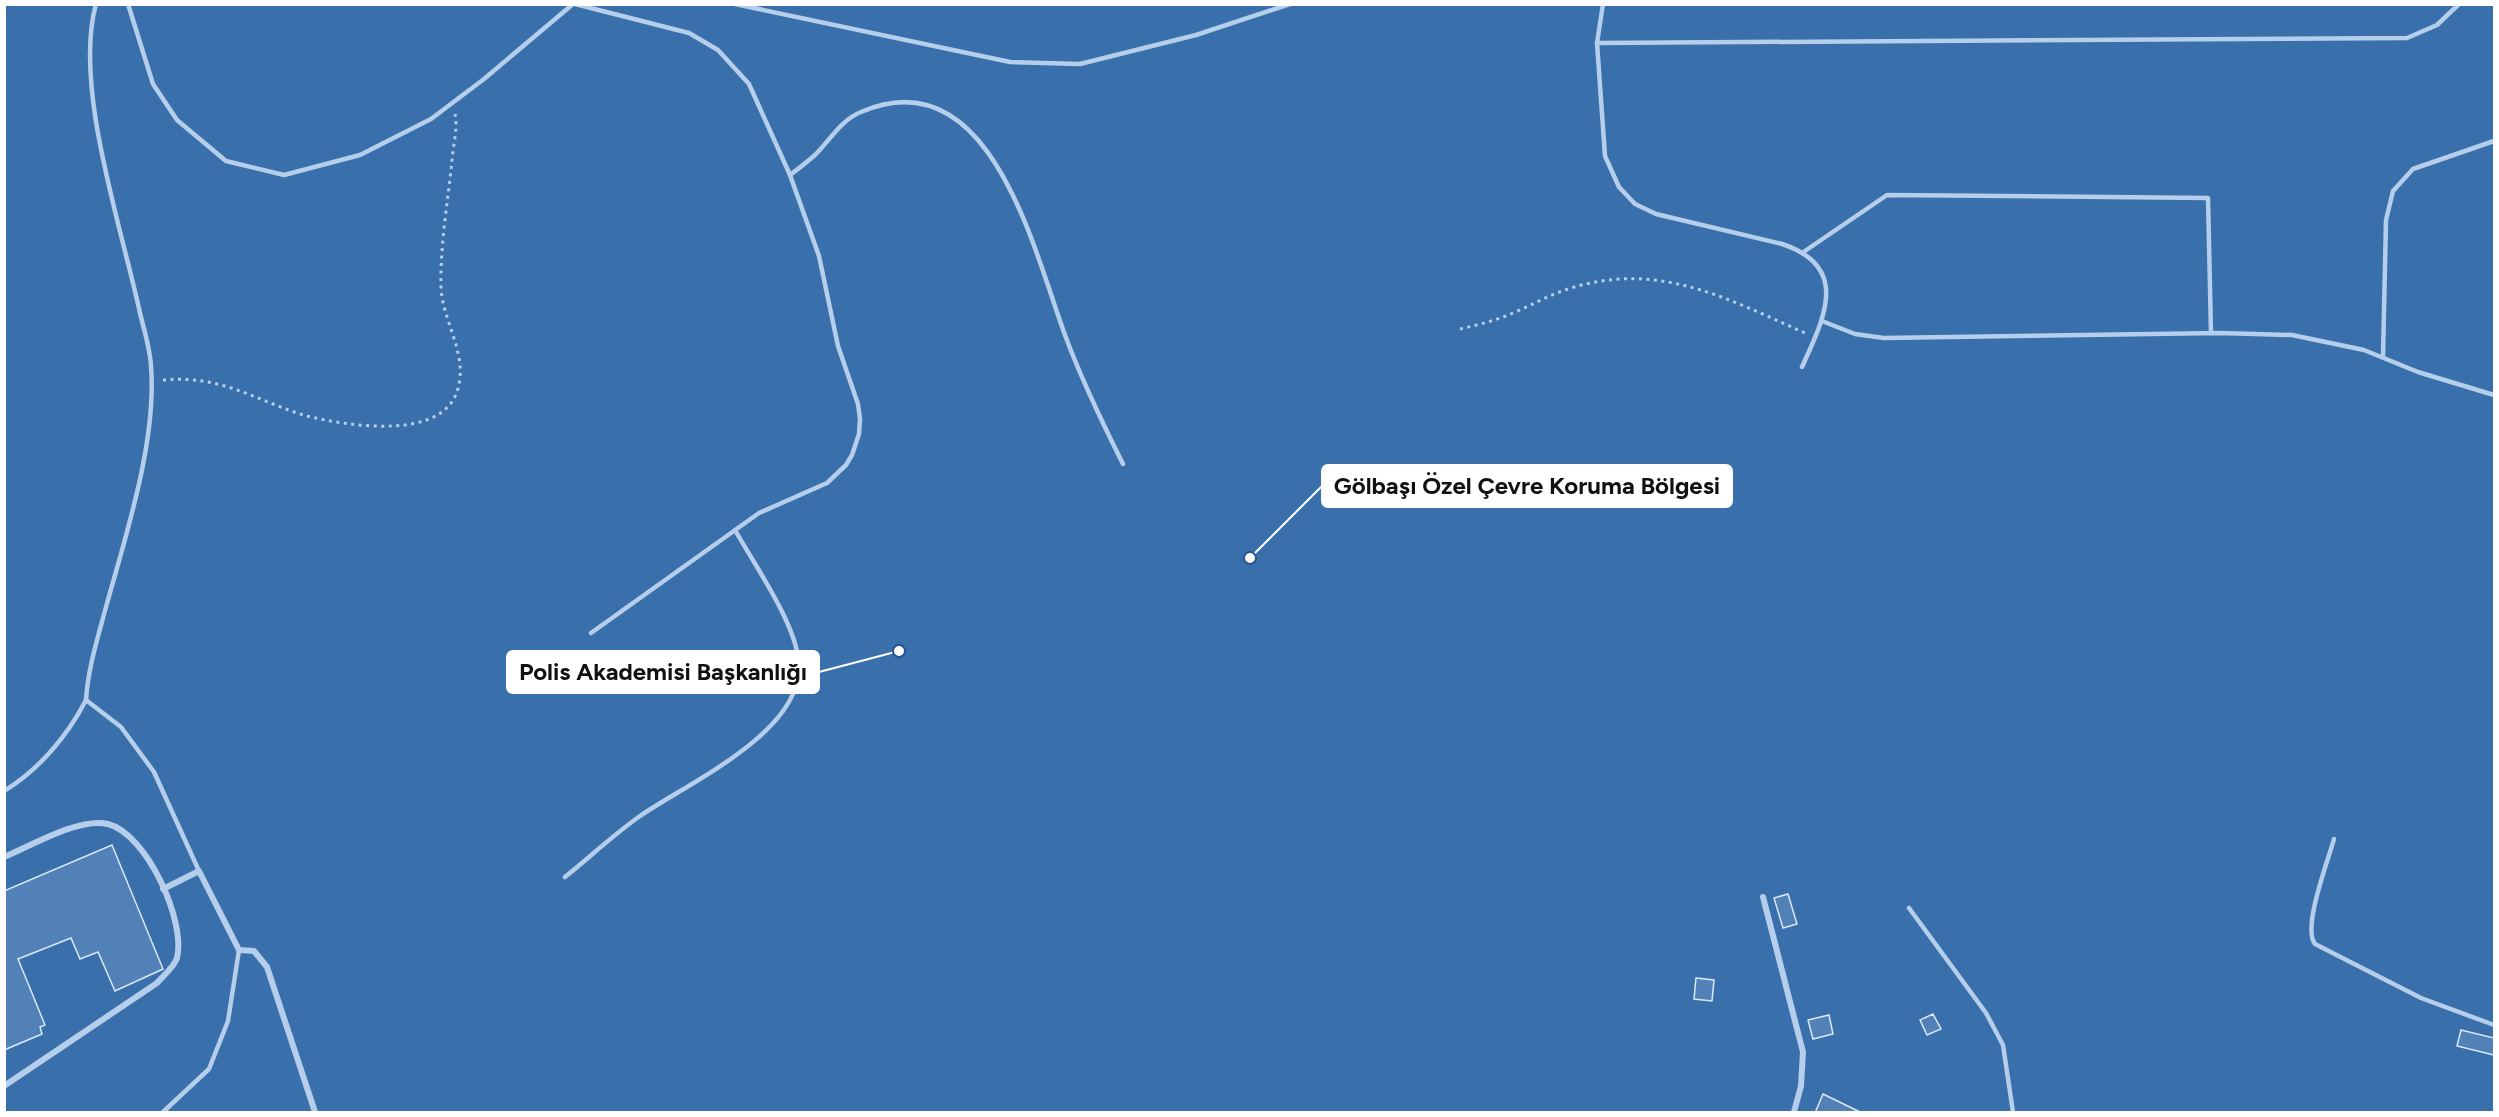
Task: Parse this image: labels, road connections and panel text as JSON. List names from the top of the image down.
{
  "places": ["Gölbaşı Özel Çevre Koruma Bölgesi", "Polis Akademisi Başkanlığı"]
}
